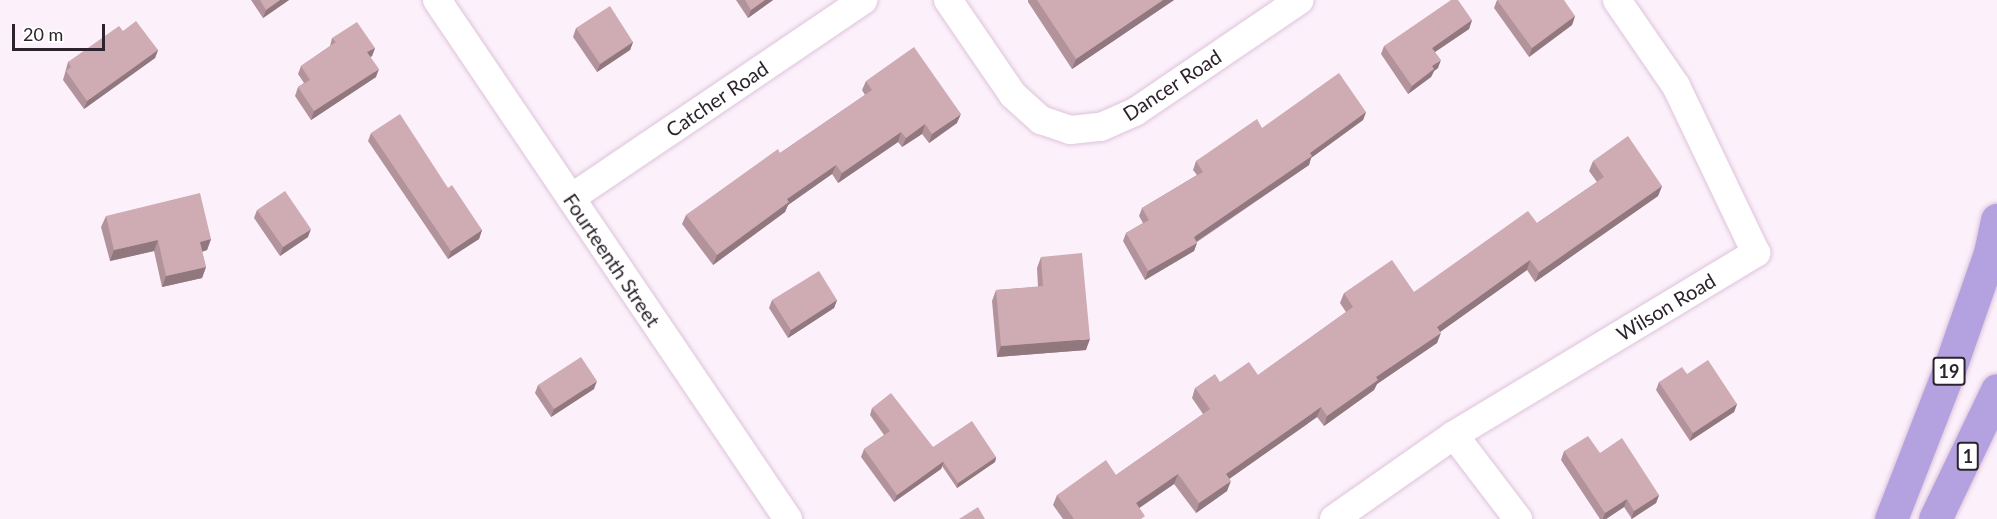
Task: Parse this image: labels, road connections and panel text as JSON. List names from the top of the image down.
{
  "streets": {
    "highway": ["19", "1"],
    "street": [
      "Dancer Road",
      "Catcher Road",
      "Fourteenth Street",
      "Wilson Road"
    ]
  },
  "crossings": [
    ["Catcher Road", "Fourteenth Street"]
  ],
  "scale_bar": "20 m"
}
